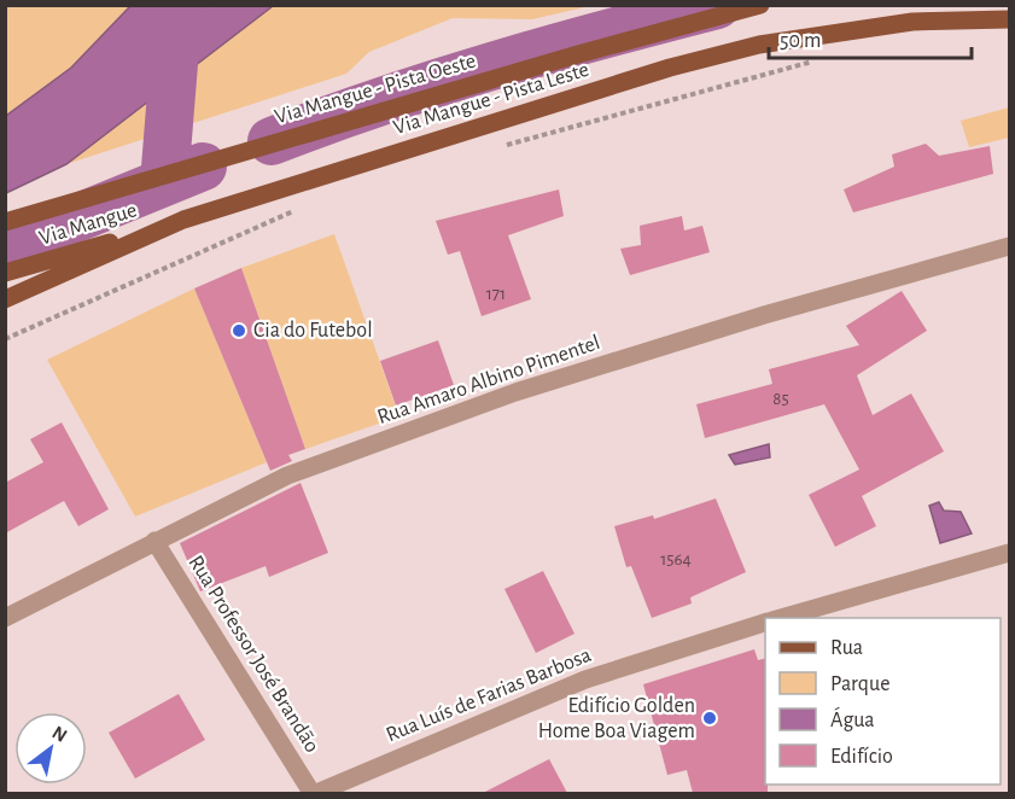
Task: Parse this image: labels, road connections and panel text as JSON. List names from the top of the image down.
{
  "streets": {
    "main road": ["Via Mangue - Pista Oeste", "Via Mangue - Pista Leste", "Via Mangue"],
    "street": ["Rua Amaro Albino Pimentel", "Rua Professor José Brandão", "Rua Luís de Farias Barbosa"]
  },
  "crossings": [
    ["Via Mangue - Pista Leste", "Via Mangue"],
    ["Rua Amaro Albino Pimentel", "Rua Professor José Brandão"],
    ["Rua Professor José Brandão", "Rua Luís de Farias Barbosa"]
  ],
  "places": ["Cia do Futebol", "Edifício Golden Home Boa Viagem"],
  "house_numbers": ["171", "85", "1564"],
  "legend": [
    "Rua",
    "Parque",
    "Água",
    "Edifício"
  ],
  "scale_bar": "50 m",
  "north": "top right"
}
